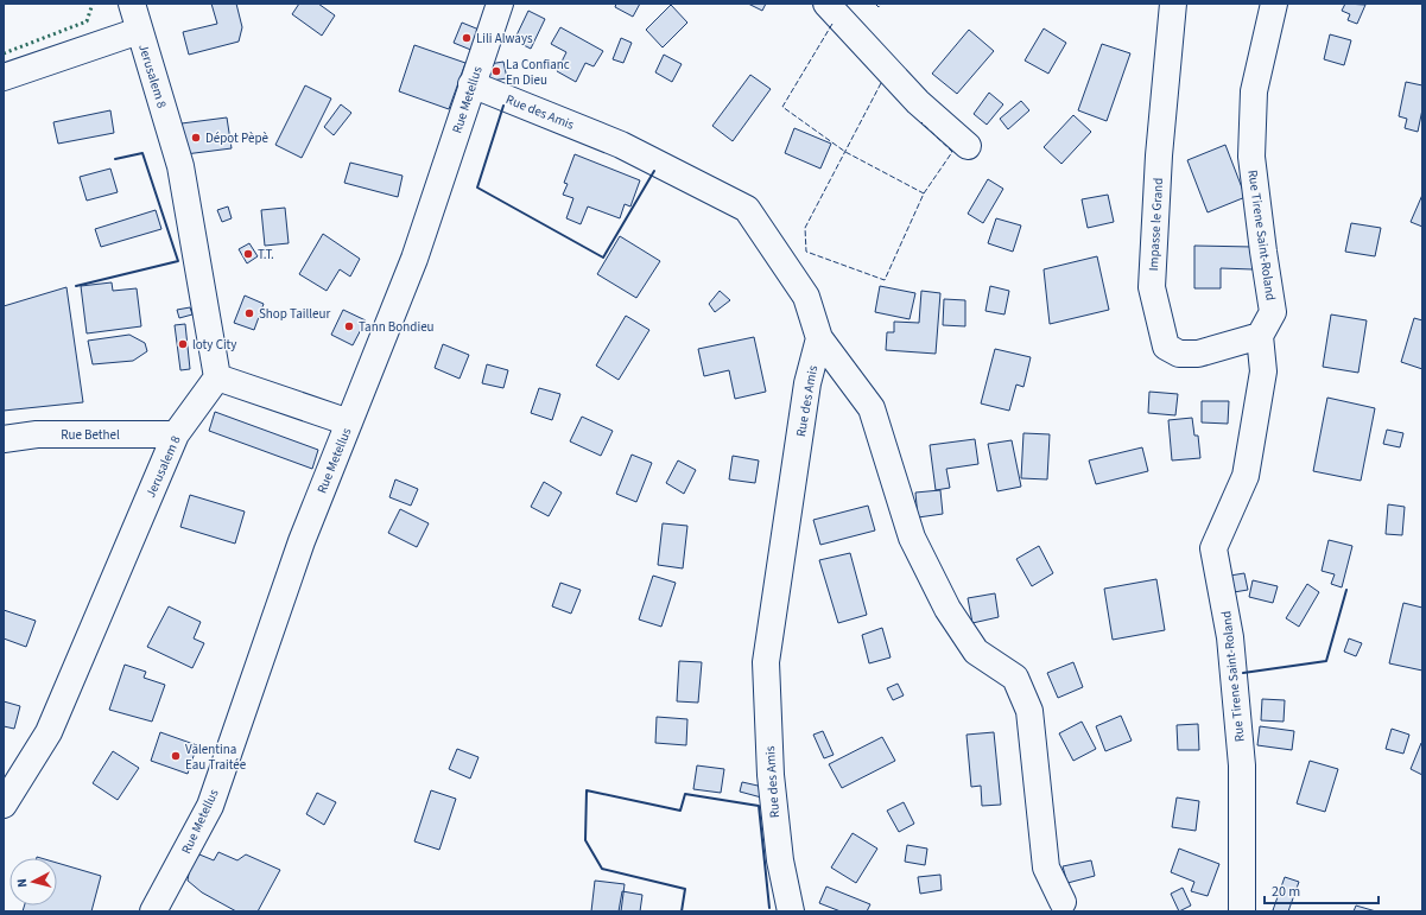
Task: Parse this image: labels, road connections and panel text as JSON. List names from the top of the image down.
{
  "streets": {
    "street": [
      "Jerusalem 8",
      "Rue Metellus",
      "Rue des Amis",
      "Impasse le Grand",
      "Rue Tirene Saint-Roland",
      "Rue Bethel"
    ]
  },
  "crossings": [
    ["Jerusalem 8", "Rue Bethel"],
    ["Rue Metellus", "Rue des Amis"],
    ["Impasse le Grand", "Rue Tirene Saint-Roland"]
  ],
  "places": [
    "Lili Always",
    "La Confianc En Dieu",
    "Dépot Pèpè",
    "T.T.",
    "Shop Tailleur",
    "Tann Bondieu",
    "loty City",
    "Valentina Eau Traitée"
  ],
  "scale_bar": "20 m",
  "north": "left"
}
